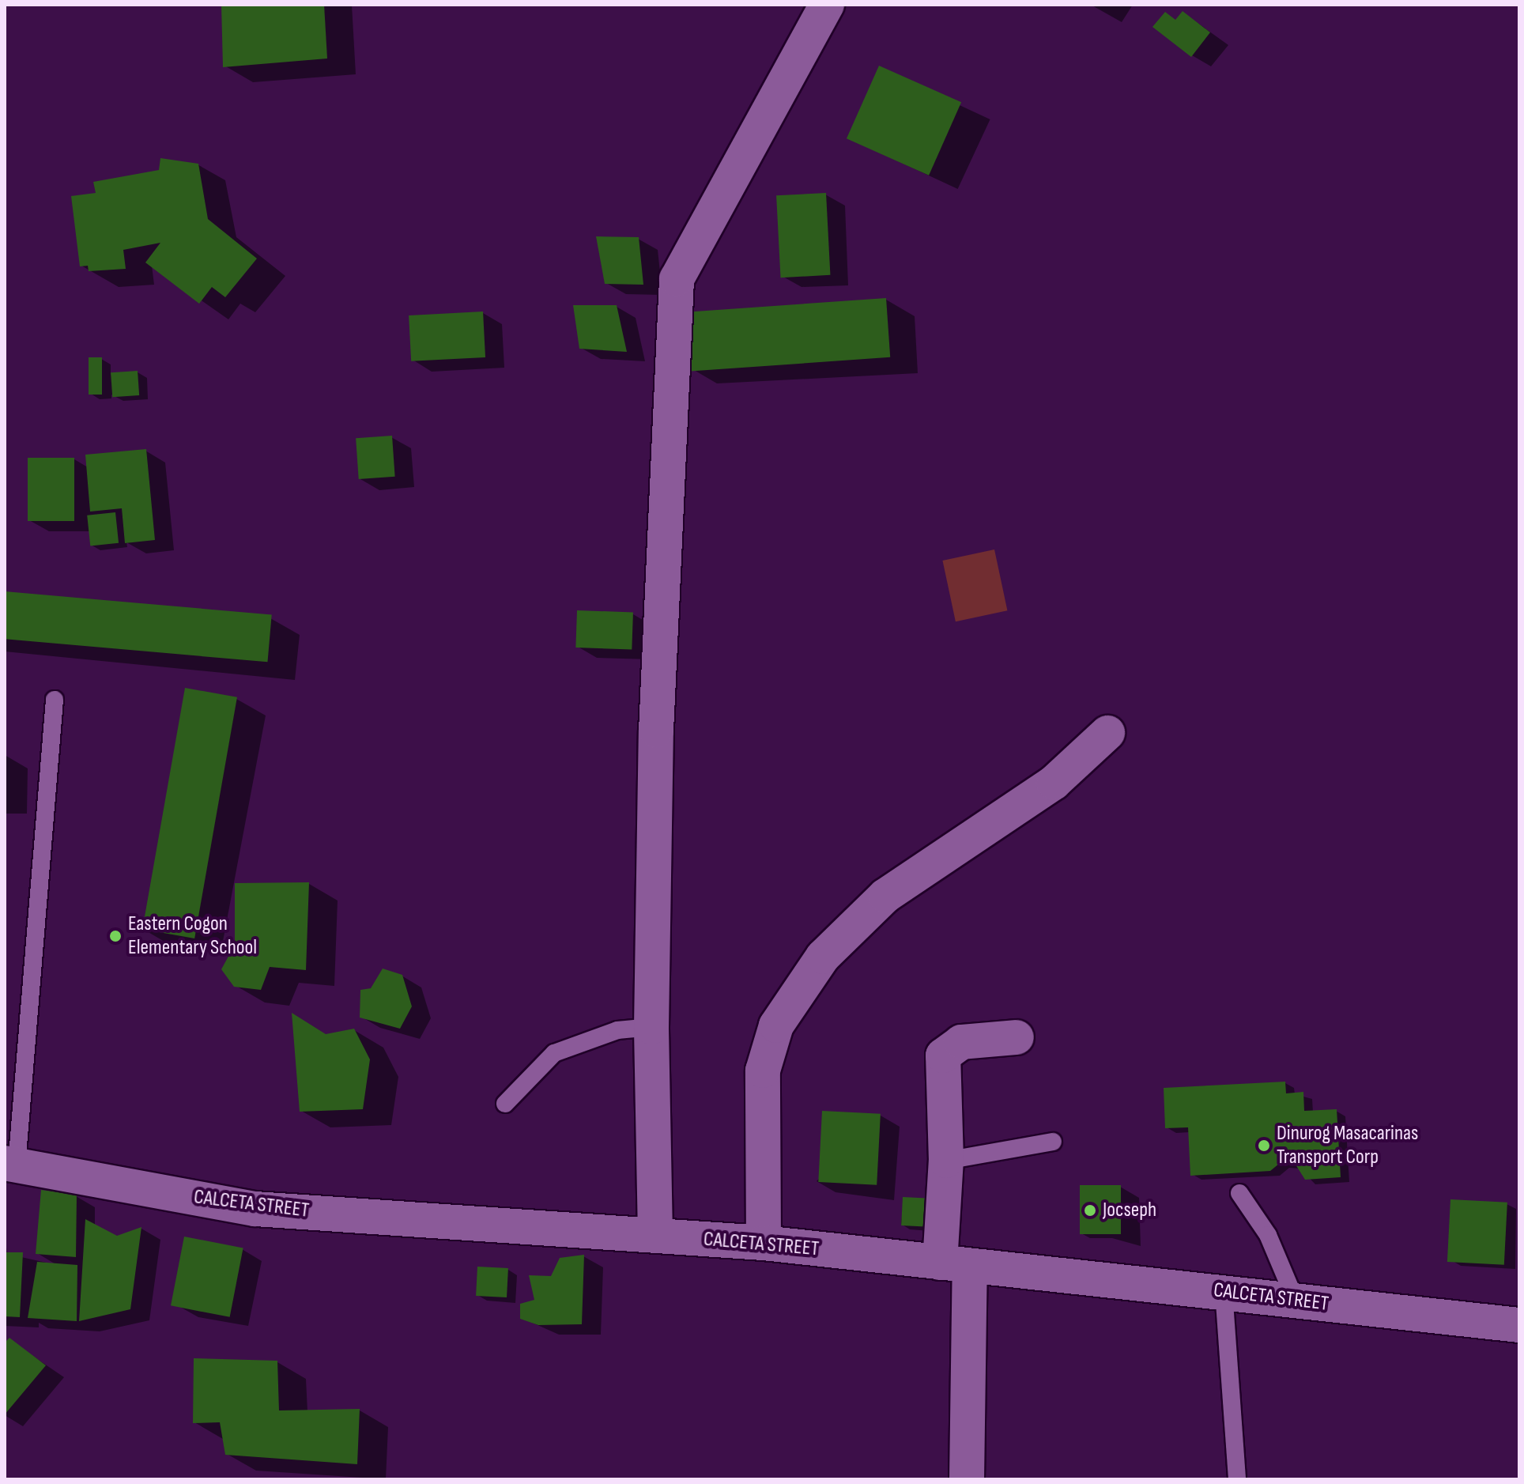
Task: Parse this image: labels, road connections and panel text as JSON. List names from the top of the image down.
{
  "streets": {
    "street": ["CALCETA STREET"]
  },
  "places": ["Eastern Cogon Elementary School", "Dinurog Masacarinas Transport Corp", "Jocseph"]
}
